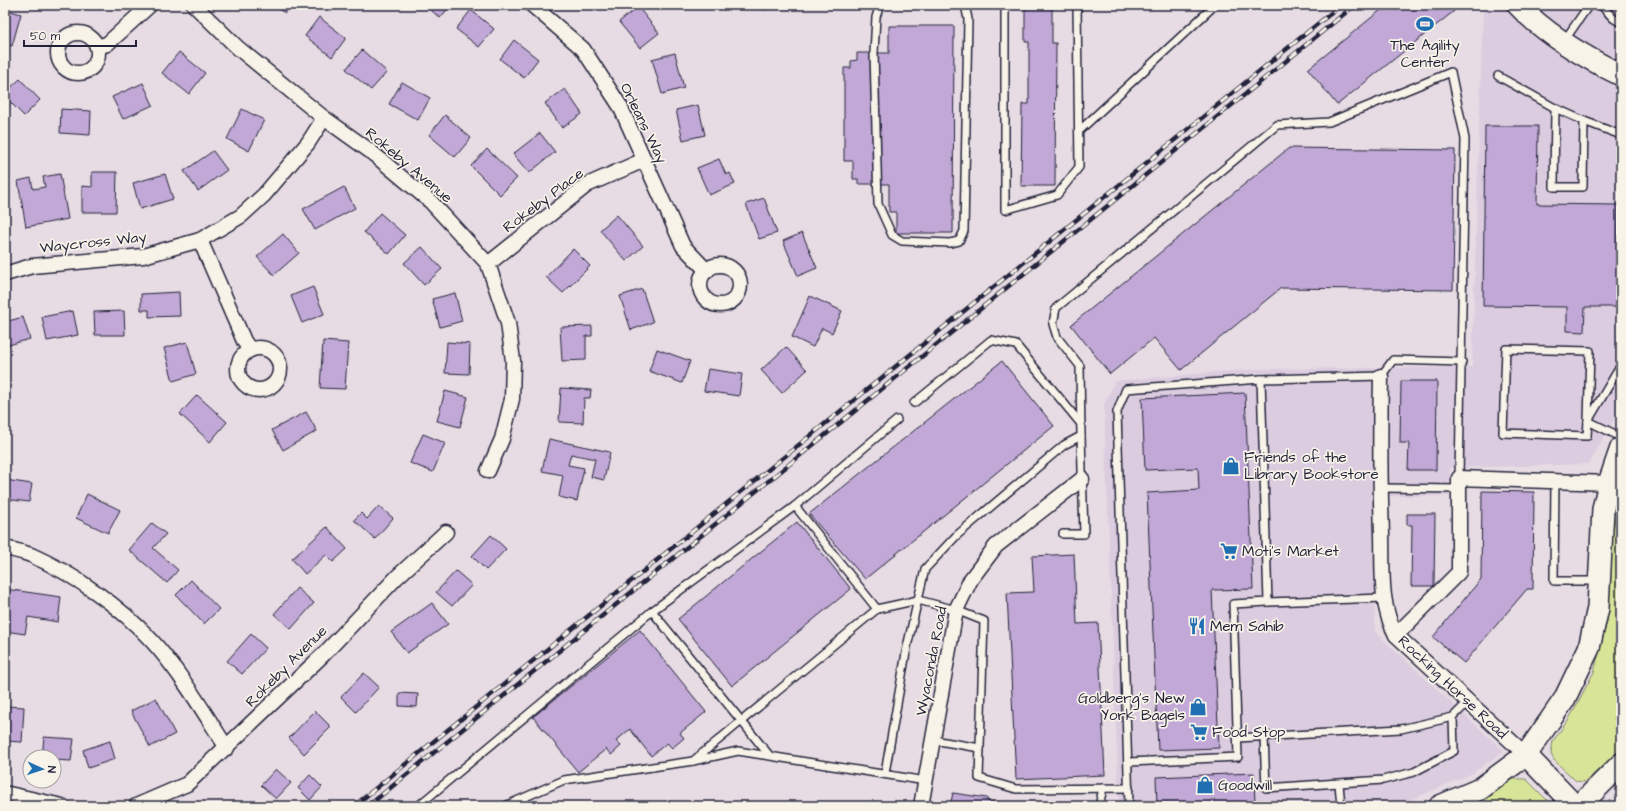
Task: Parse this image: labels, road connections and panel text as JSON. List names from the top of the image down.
{
  "streets": {
    "street": [
      "Orleans Way",
      "Rokeby Avenue",
      "Rokeby Place",
      "Waycross Way",
      "Wyaconda Road",
      "Rocking Horse Road"
    ]
  },
  "crossings": [
    ["Orleans Way", "Rokeby Place"],
    ["Rokeby Avenue", "Rokeby Place"],
    ["Rokeby Avenue", "Waycross Way"]
  ],
  "places": {
    "sports": ["The Agility Center"],
    "shop": ["Friends of the Library Bookstore", "Goldberg's New York Bagels", "Goodwill"],
    "supermarket": ["Moti's Market", "Food Stop"],
    "restaurant": ["Mem Sahib"]
  },
  "scale_bar": "50 m",
  "north": "right"
}
